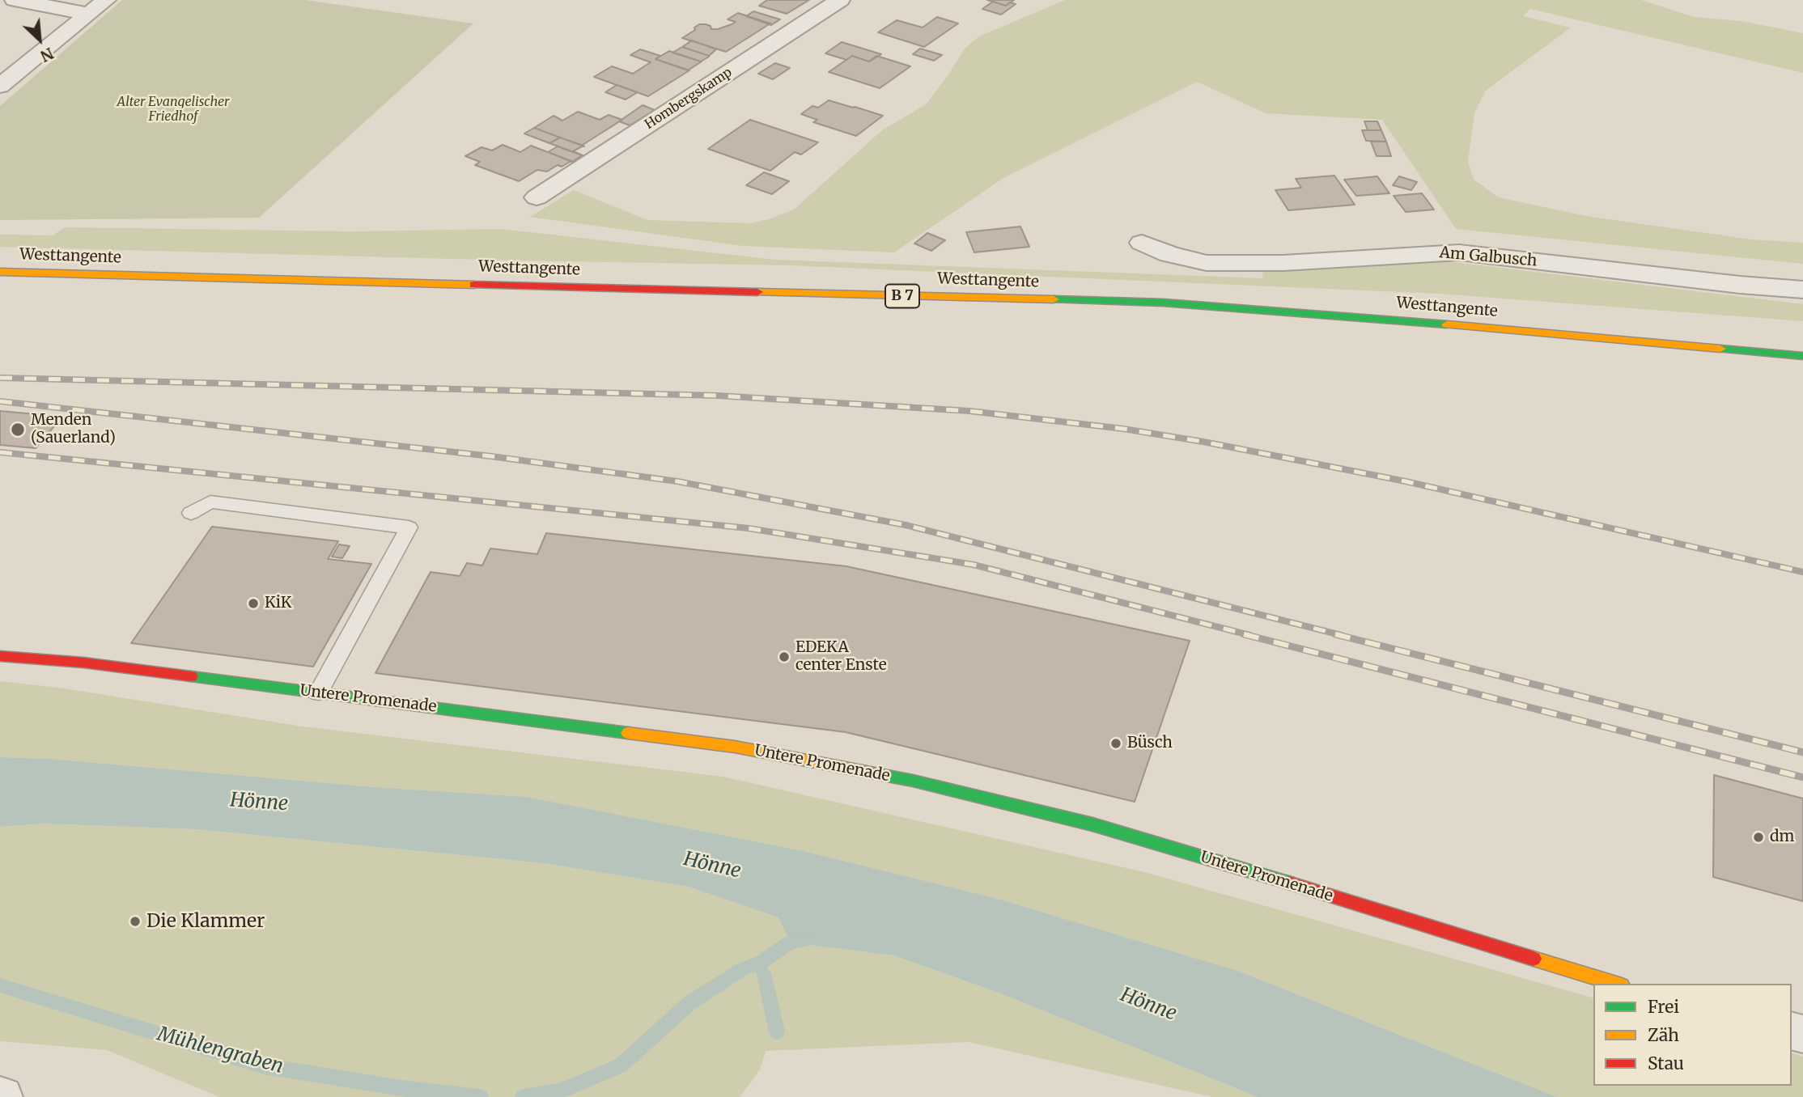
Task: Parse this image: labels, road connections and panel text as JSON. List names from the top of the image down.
{
  "streets": {
    "main road": ["Westtangente", "B 7", "Untere Promenade"],
    "street": ["Hombergskamp", "Am Galbusch"]
  },
  "water": ["Hönne", "Mühlengraben"],
  "parks": ["Alter Evangelischer Friedhof"],
  "places": [
    "Menden (Sauerland)",
    "KiK",
    "EDEKA center Enste",
    "Büsch",
    "dm",
    "Die Klammer"
  ],
  "legend": ["Frei", "Zäh", "Stau"],
  "north": "bottom right"
}
